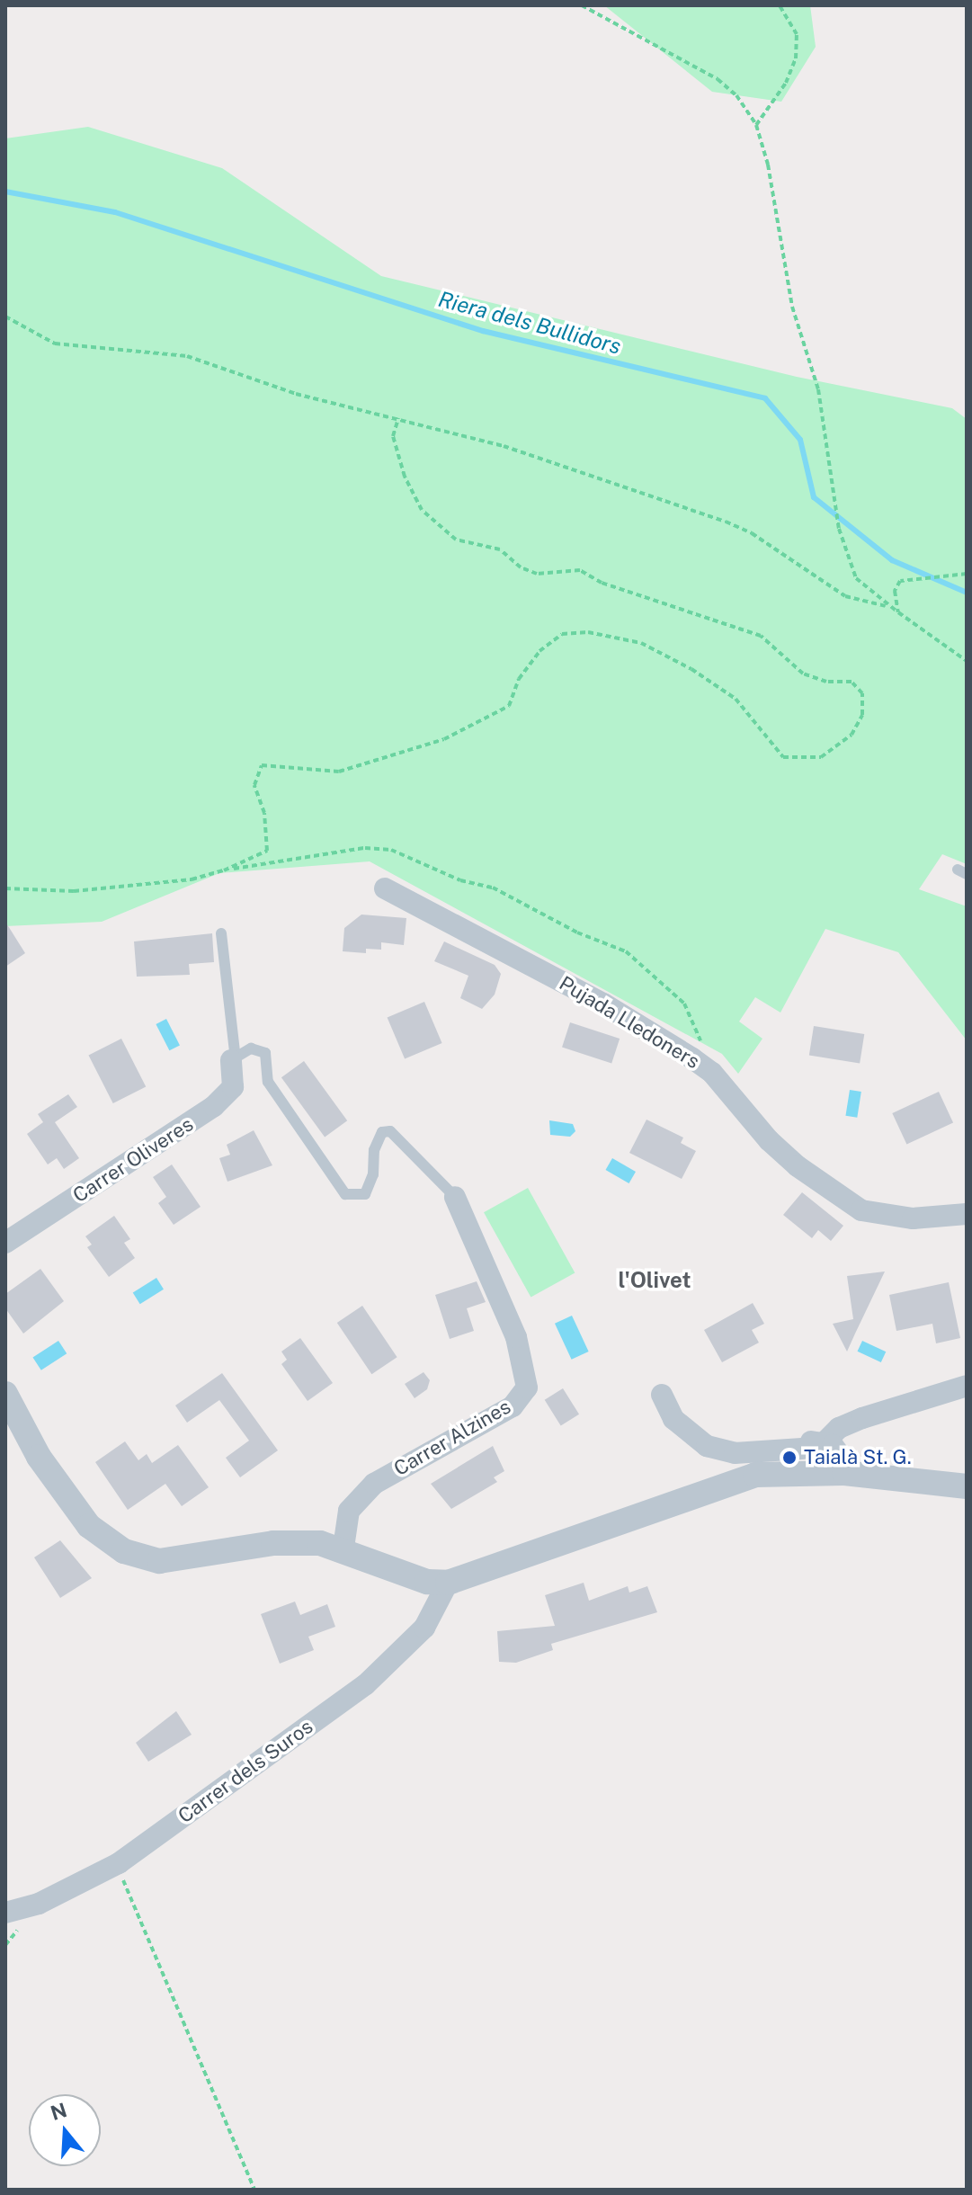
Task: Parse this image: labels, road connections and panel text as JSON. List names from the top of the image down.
{
  "streets": {
    "street": [
      "Pujada Lledoners",
      "Carrer Oliveres",
      "Carrer Alzines",
      "Carrer dels Suros"
    ]
  },
  "districts": ["l'Olivet"],
  "water": ["Riera dels Bullidors"],
  "places": ["Taialà St. G."],
  "north": "top"
}
